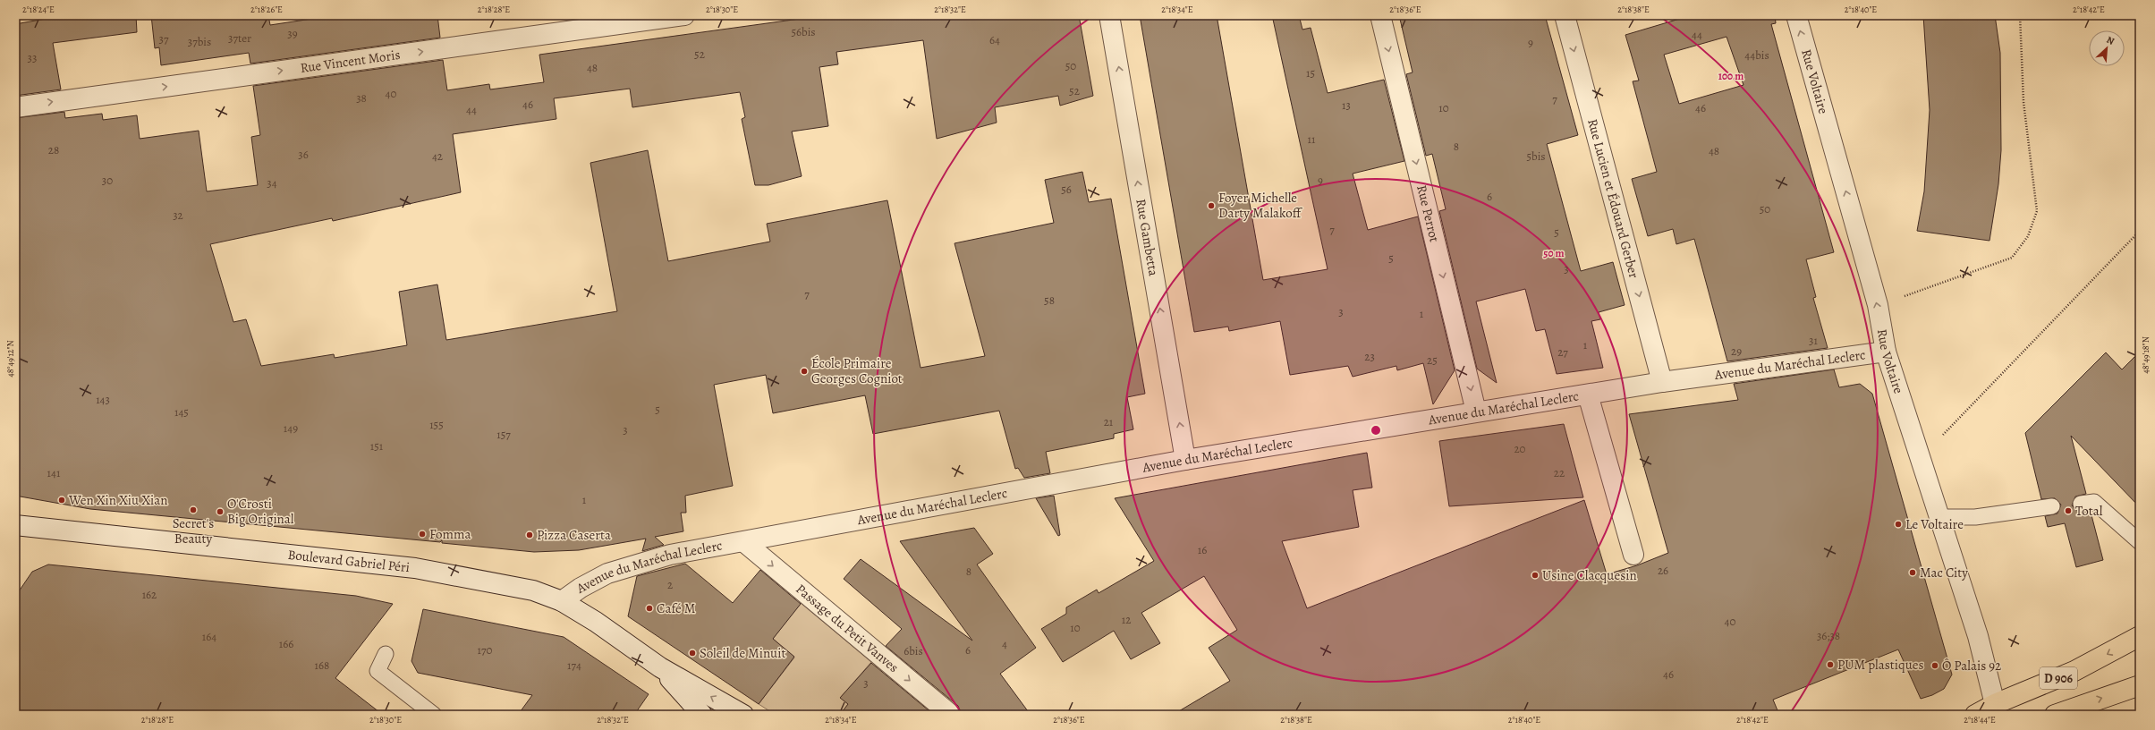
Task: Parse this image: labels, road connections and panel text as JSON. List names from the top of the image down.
{
  "streets": {
    "main road": ["D 906"],
    "street": [
      "Rue Vincent Moris",
      "Rue Voltaire",
      "Rue Lucien et Édouard Gerber",
      "Rue Perrot",
      "Rue Gambetta",
      "Avenue du Maréchal Leclerc",
      "Boulevard Gabriel Péri",
      "Passage du Petit Vanves"
    ]
  },
  "crossings": [
    ["Rue Voltaire", "Avenue du Maréchal Leclerc"],
    ["Rue Voltaire", "D 906"],
    ["Rue Lucien et Édouard Gerber", "Avenue du Maréchal Leclerc"],
    ["Rue Perrot", "Avenue du Maréchal Leclerc"],
    ["Rue Gambetta", "Avenue du Maréchal Leclerc"],
    ["Avenue du Maréchal Leclerc", "Boulevard Gabriel Péri"],
    ["Avenue du Maréchal Leclerc", "Passage du Petit Vanves"]
  ],
  "one_way": [
    "Rue Vincent Moris",
    "Rue Voltaire",
    "Rue Lucien et Édouard Gerber",
    "Rue Perrot",
    "Rue Gambetta",
    "Passage du Petit Vanves"
  ],
  "places": [
    "Foyer Michelle Darty Malakoff",
    "École Primaire Georges Cogniot",
    "Wen Xin Xiu Xian",
    "Secret's Beauty",
    "Total",
    "O'Crosti Big Original",
    "Le Voltaire",
    "Fomma",
    "Pizza Caserta",
    "Mac City",
    "Usine Clacquesin",
    "Café M",
    "Soleil de Minuit",
    "PUM plastiques",
    "Ô Palais 92"
  ],
  "house_numbers": [
    "56bis",
    "39",
    "44",
    "37ter",
    "37",
    "64",
    "37bis",
    "9",
    "52",
    "44bis",
    "33",
    "50",
    "48",
    "15",
    "52",
    "40",
    "38",
    "7",
    "46",
    "13",
    "10",
    "46",
    "44",
    "11",
    "8",
    "28",
    "48",
    "36",
    "42",
    "5bis",
    "30",
    "9",
    "34",
    "56",
    "6",
    "50",
    "32",
    "7",
    "5",
    "5",
    "3",
    "7",
    "58",
    "3",
    "1",
    "31",
    "1",
    "29",
    "27",
    "23",
    "25",
    "143",
    "5",
    "145",
    "21",
    "155",
    "149",
    "3",
    "157",
    "151",
    "20",
    "141",
    "22",
    "1",
    "16",
    "26",
    "8",
    "2",
    "162",
    "12",
    "40",
    "10",
    "36;38",
    "164",
    "166",
    "4",
    "170",
    "6",
    "6bis",
    "168",
    "174",
    "46",
    "3"
  ],
  "north": "top right",
  "coordinates": [
    "2°18'24\"E",
    "2°18'26\"E",
    "2°18'28\"E",
    "2°18'30\"E",
    "2°18'32\"E",
    "2°18'34\"E",
    "2°18'36\"E",
    "2°18'38\"E",
    "2°18'40\"E",
    "2°18'42\"E",
    "48°49'18\"N",
    "48°49'12\"N",
    "2°18'44\"E"
  ],
  "rings": ["100 m", "50 m"]
}
